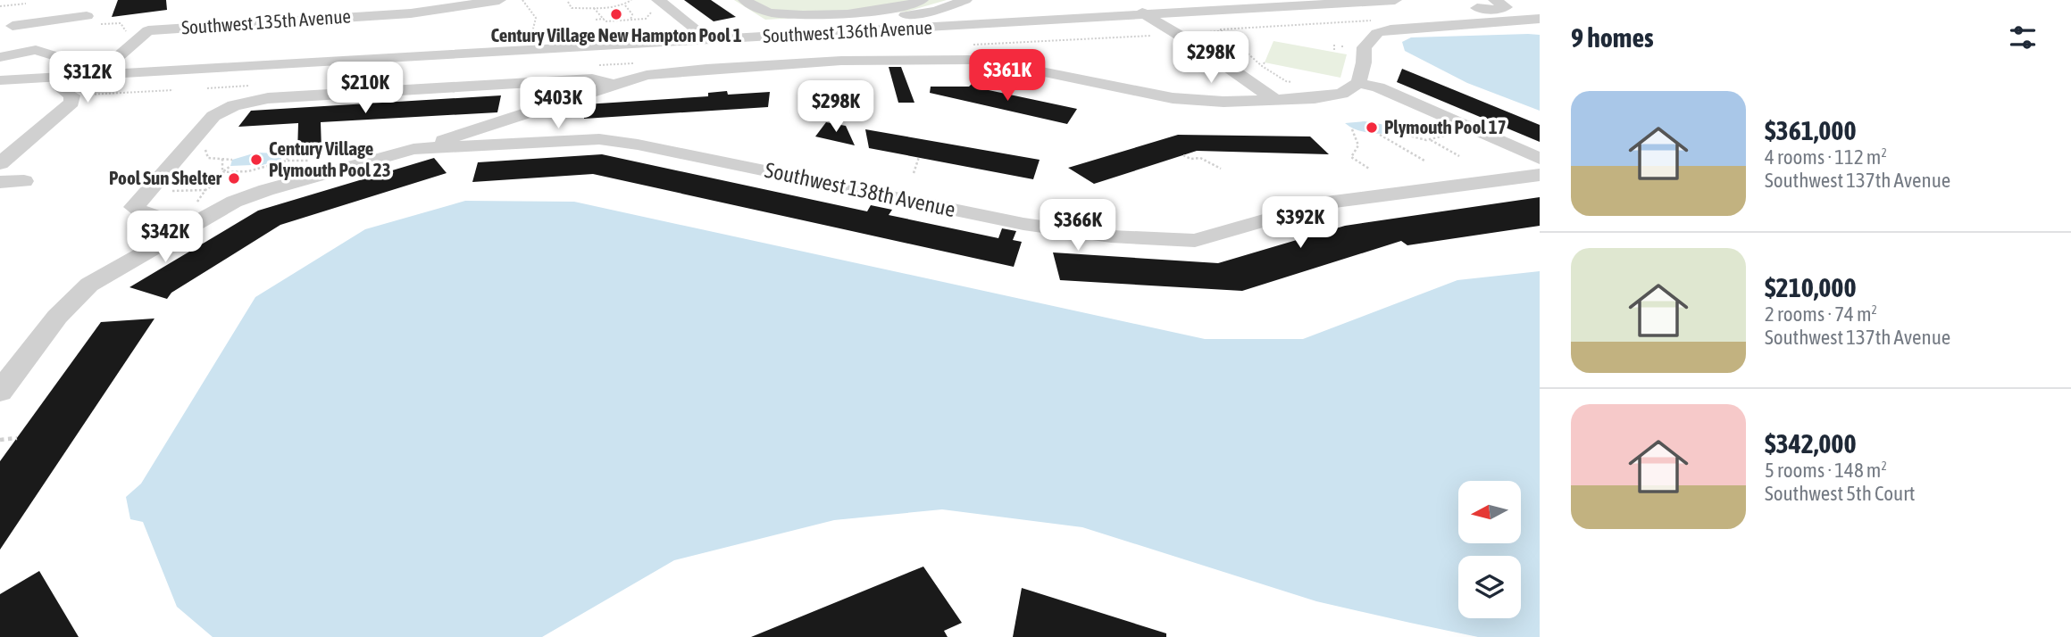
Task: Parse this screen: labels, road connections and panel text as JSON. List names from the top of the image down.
{
  "streets": {
    "street": ["Southwest 135th Avenue", "Southwest 136th Avenue", "Southwest 138th Avenue"]
  },
  "places": [
    "Century Village New Hampton Pool 1",
    "Plymouth Pool 17",
    "Century Village Plymouth Pool 23",
    "Pool Sun Shelter"
  ],
  "north": "left",
  "page": {
    "heading": "9 homes",
    "price": [
      "$298K",
      "$361K",
      "$312K",
      "$210K",
      "$403K",
      "$298K",
      "$392K",
      "$366K",
      "$342K"
    ],
    "list": [
      {
        "name": "$361,000",
        "note": "4 rooms · 112 m² · Southwest 137th Avenue"
      },
      {
        "name": "$210,000",
        "note": "2 rooms · 74 m² · Southwest 137th Avenue"
      },
      {
        "name": "$342,000",
        "note": "5 rooms · 148 m² · Southwest 5th Court"
      }
    ]
  }
}
